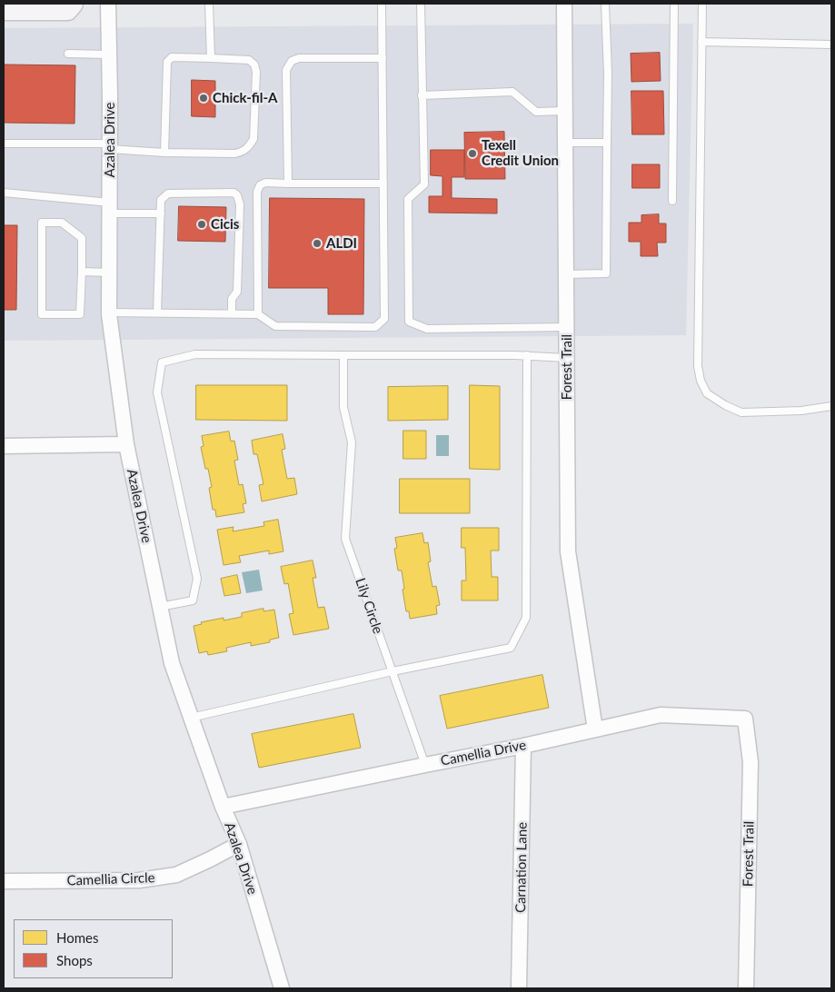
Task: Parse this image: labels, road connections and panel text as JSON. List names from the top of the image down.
{
  "streets": {
    "street": [
      "Azalea Drive",
      "Forest Trail",
      "Camellia Drive",
      "Carnation Lane",
      "Camellia Circle"
    ],
    "lane": ["Lily Circle"]
  },
  "crossings": [
    ["Azalea Drive", "Camellia Drive"],
    ["Azalea Drive", "Camellia Circle"],
    ["Forest Trail", "Camellia Drive"],
    ["Lily Circle", "Camellia Drive"],
    ["Camellia Drive", "Carnation Lane"]
  ],
  "places": [
    "Chick-fil-A",
    "Texell Credit Union",
    "Cicis",
    "ALDI"
  ],
  "legend": ["Homes", "Shops"]
}
